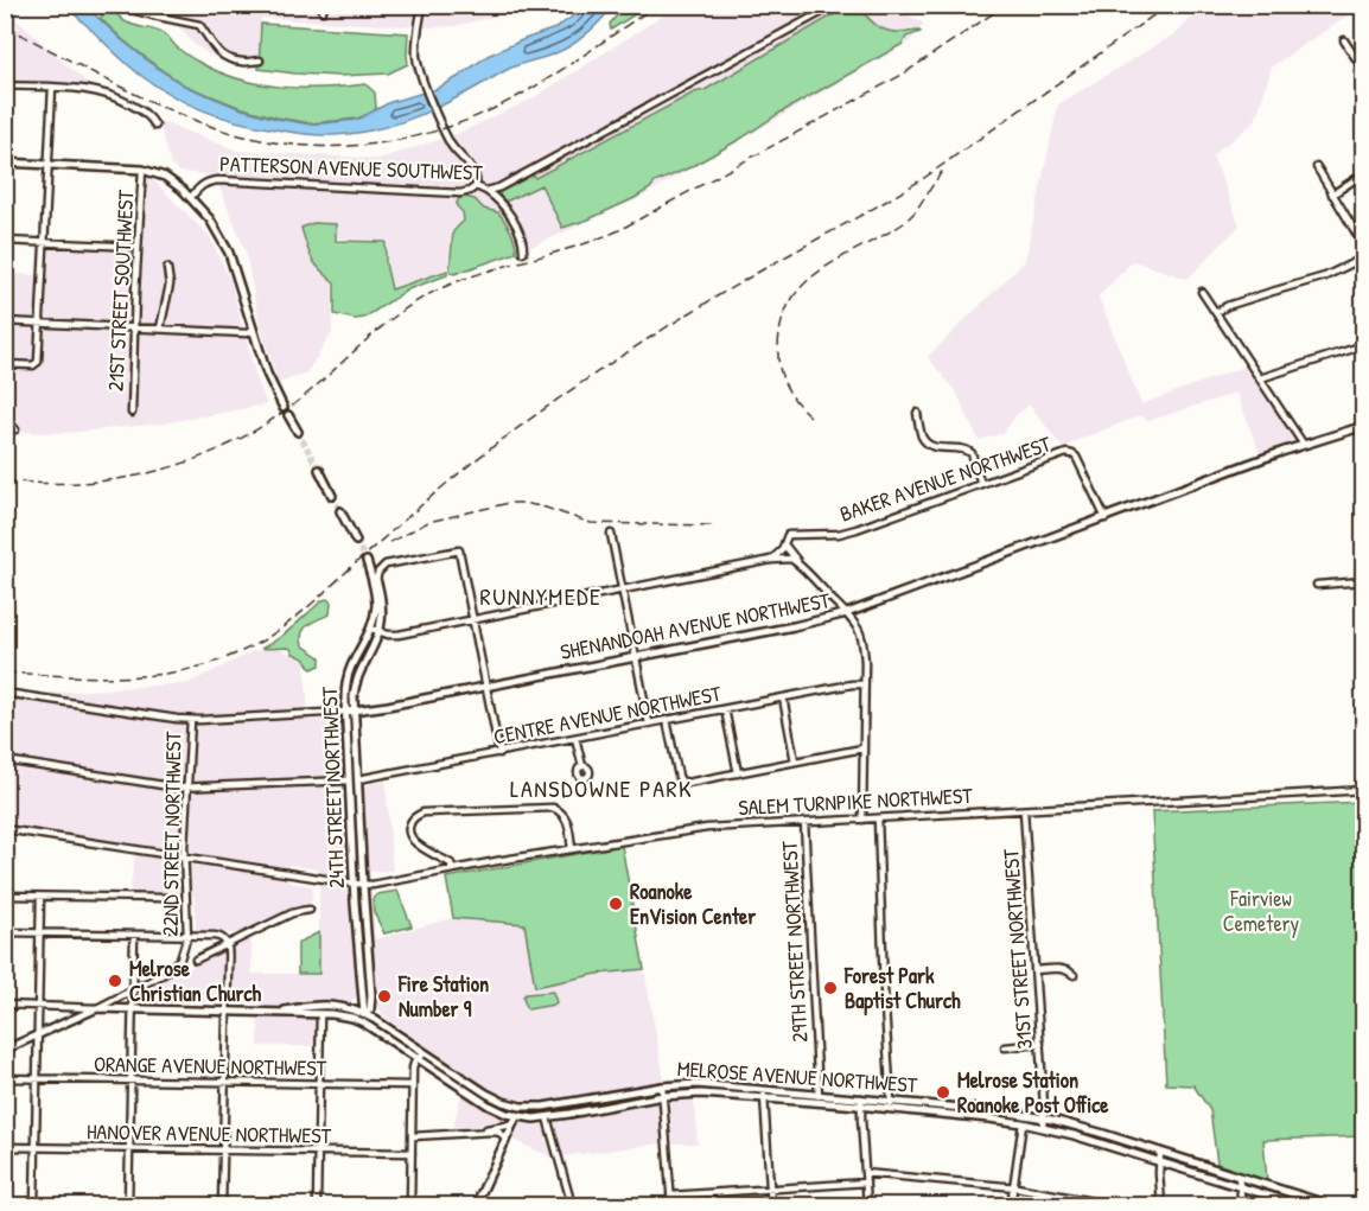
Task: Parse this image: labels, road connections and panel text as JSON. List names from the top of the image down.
{
  "streets": {
    "main road": ["SHENANDOAH AVENUE NORTHWEST", "24TH STREET NORTHWEST", "MELROSE AVENUE NORTHWEST"],
    "street": [
      "PATTERSON AVENUE SOUTHWEST",
      "21ST STREET SOUTHWEST",
      "BAKER AVENUE NORTHWEST",
      "CENTRE AVENUE NORTHWEST",
      "SALEM TURNPIKE NORTHWEST",
      "22ND STREET NORTHWEST",
      "29TH STREET NORTHWEST",
      "31ST STREET NORTHWEST",
      "ORANGE AVENUE NORTHWEST",
      "HANOVER AVENUE NORTHWEST"
    ]
  },
  "crossings": [
    ["BAKER AVENUE NORTHWEST", "SHENANDOAH AVENUE NORTHWEST"],
    ["SHENANDOAH AVENUE NORTHWEST", "24TH STREET NORTHWEST"],
    ["SHENANDOAH AVENUE NORTHWEST", "22ND STREET NORTHWEST"],
    ["CENTRE AVENUE NORTHWEST", "24TH STREET NORTHWEST"],
    ["24TH STREET NORTHWEST", "SALEM TURNPIKE NORTHWEST"],
    ["24TH STREET NORTHWEST", "MELROSE AVENUE NORTHWEST"],
    ["SALEM TURNPIKE NORTHWEST", "22ND STREET NORTHWEST"],
    ["SALEM TURNPIKE NORTHWEST", "29TH STREET NORTHWEST"],
    ["SALEM TURNPIKE NORTHWEST", "31ST STREET NORTHWEST"],
    ["22ND STREET NORTHWEST", "ORANGE AVENUE NORTHWEST"],
    ["22ND STREET NORTHWEST", "MELROSE AVENUE NORTHWEST"],
    ["22ND STREET NORTHWEST", "HANOVER AVENUE NORTHWEST"],
    ["29TH STREET NORTHWEST", "MELROSE AVENUE NORTHWEST"],
    ["31ST STREET NORTHWEST", "MELROSE AVENUE NORTHWEST"]
  ],
  "districts": ["RUNNYMEDE", "LANSDOWNE PARK"],
  "parks": ["Fairview Cemetery"],
  "places": [
    "Roanoke EnVision Center",
    "Melrose Christian Church",
    "Forest Park Baptist Church",
    "Fire Station Number 9",
    "Melrose Station Roanoke Post Office"
  ]
}
